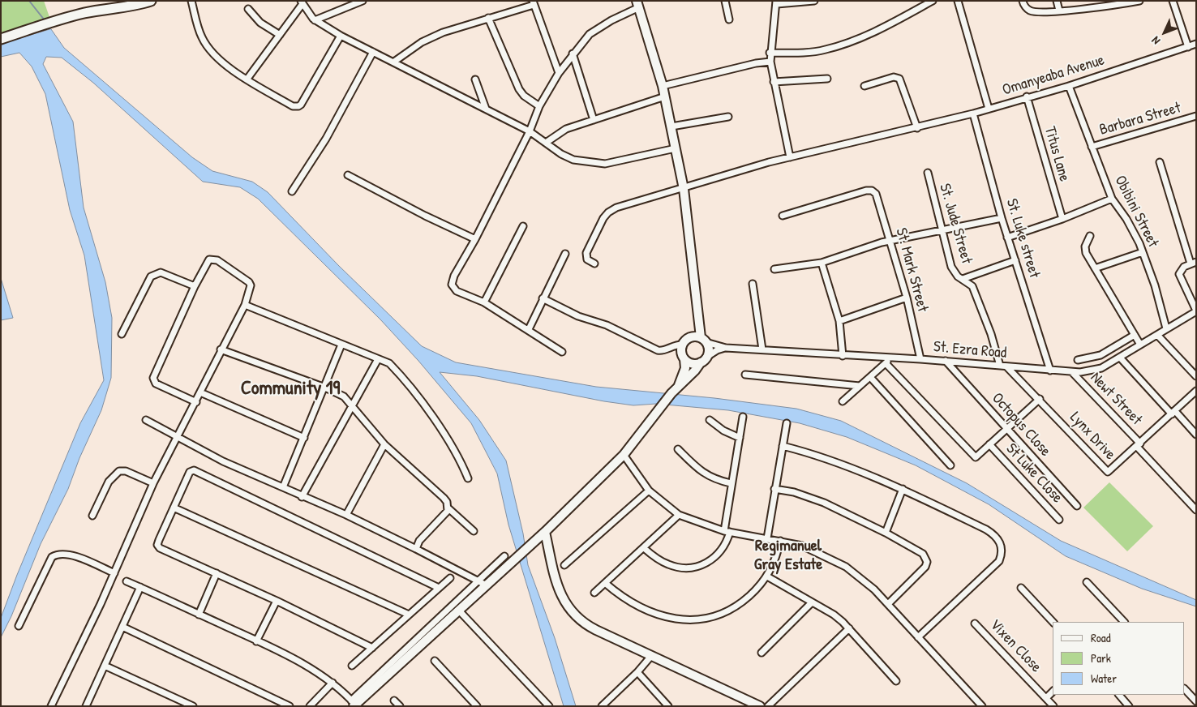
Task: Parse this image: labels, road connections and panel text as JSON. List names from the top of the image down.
{
  "streets": {
    "street": [
      "Omanyeaba Avenue",
      "Barbara Street",
      "Titus Lane",
      "Obibini Street",
      "St. Jude Street",
      "St. Luke street",
      "St. Mark Street",
      "St. Ezra Road",
      "Newt Street",
      "Octopus Close",
      "Lynx Drive",
      "St Luke Close",
      "Vixen Close"
    ]
  },
  "crossings": [
    ["Omanyeaba Avenue", "Titus Lane"],
    ["Omanyeaba Avenue", "Obibini Street"],
    ["Omanyeaba Avenue", "St. Luke street"],
    ["Barbara Street", "Obibini Street"],
    ["Obibini Street", "St. Ezra Road"],
    ["St. Jude Street", "St. Ezra Road"],
    ["St. Luke street", "St. Ezra Road"],
    ["St. Mark Street", "St. Ezra Road"],
    ["St. Ezra Road", "Newt Street"],
    ["St. Ezra Road", "Octopus Close"],
    ["St. Ezra Road", "Lynx Drive"],
    ["Newt Street", "Lynx Drive"]
  ],
  "districts": ["Community 19", "Regimanuel Gray Estate"],
  "legend": ["Road", "Park", "Water"],
  "north": "bottom left"
}
